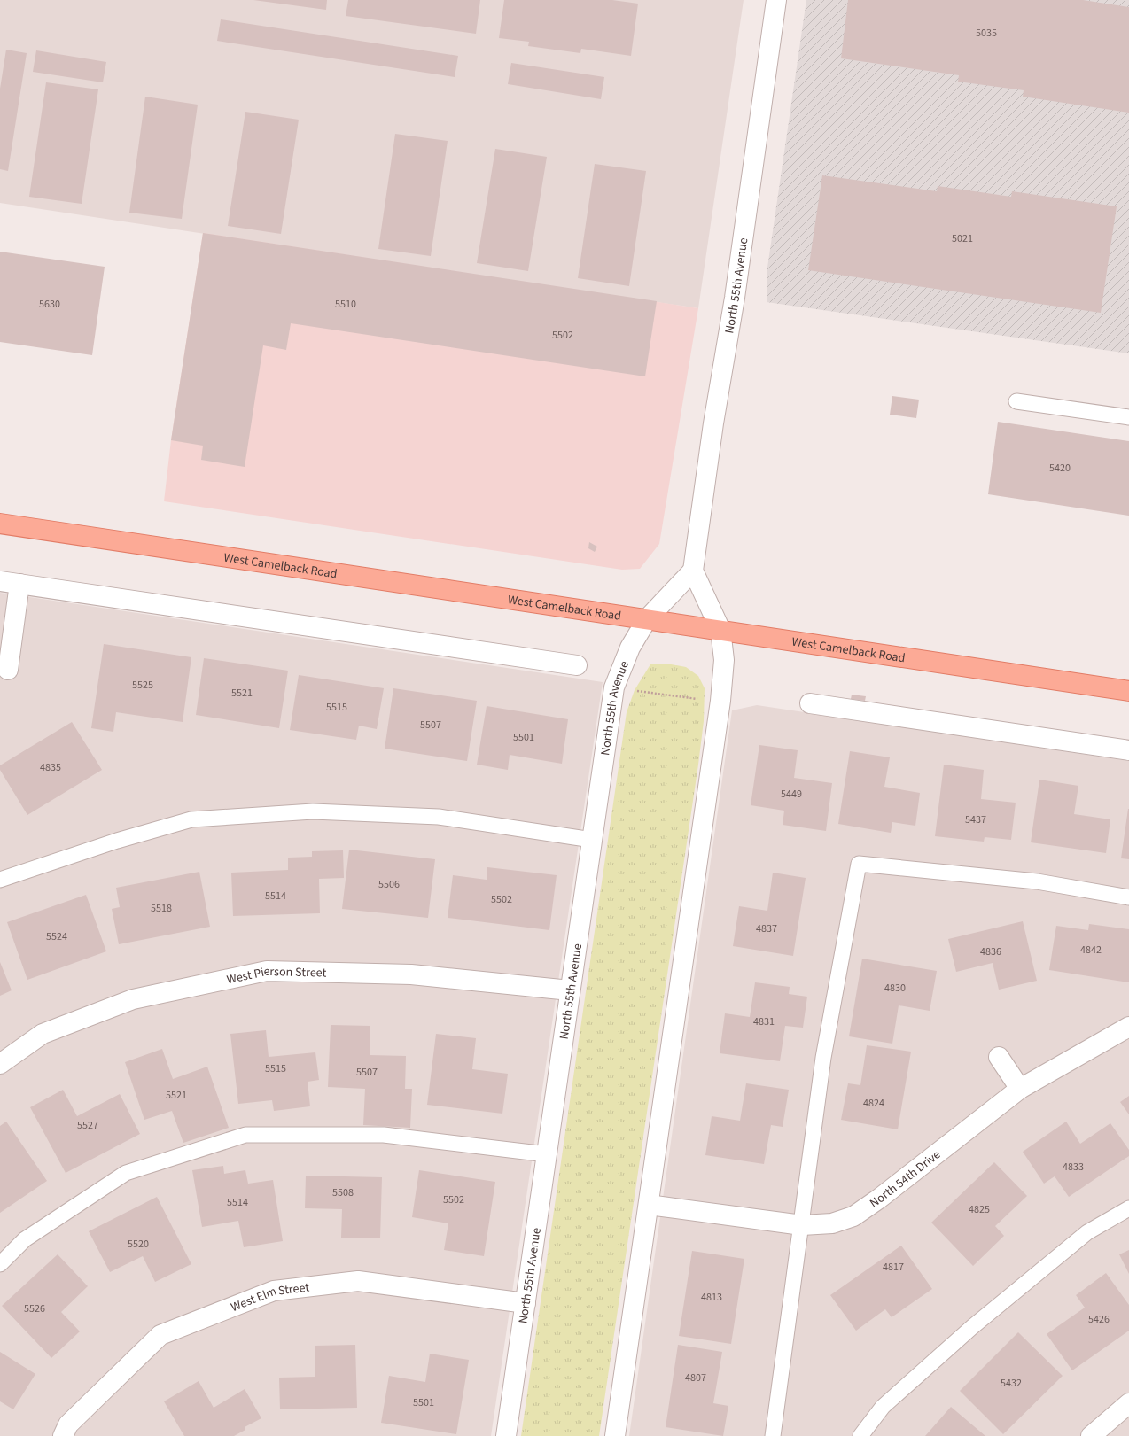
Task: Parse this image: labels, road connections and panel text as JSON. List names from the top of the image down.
{
  "streets": {
    "main road": ["West Camelback Road"],
    "street": [
      "North 55th Avenue",
      "West Pierson Street",
      "North 54th Drive",
      "West Elm Street"
    ]
  },
  "crossings": [
    ["North 55th Avenue", "West Camelback Road"],
    ["North 55th Avenue", "West Pierson Street"],
    ["North 55th Avenue", "West Elm Street"]
  ],
  "house_numbers": [
    "5035",
    "5021",
    "5630",
    "5510",
    "5502",
    "5420",
    "5525",
    "5521",
    "5515",
    "5507",
    "5501",
    "4835",
    "5449",
    "5437",
    "5506",
    "5514",
    "5502",
    "5518",
    "4837",
    "5524",
    "4842",
    "4836",
    "4830",
    "4831",
    "5515",
    "5507",
    "5521",
    "4824",
    "5527",
    "4833",
    "5508",
    "5502",
    "5514",
    "4825",
    "5520",
    "4817",
    "4813",
    "5526",
    "5426",
    "4807",
    "5432",
    "5501"
  ]
}
